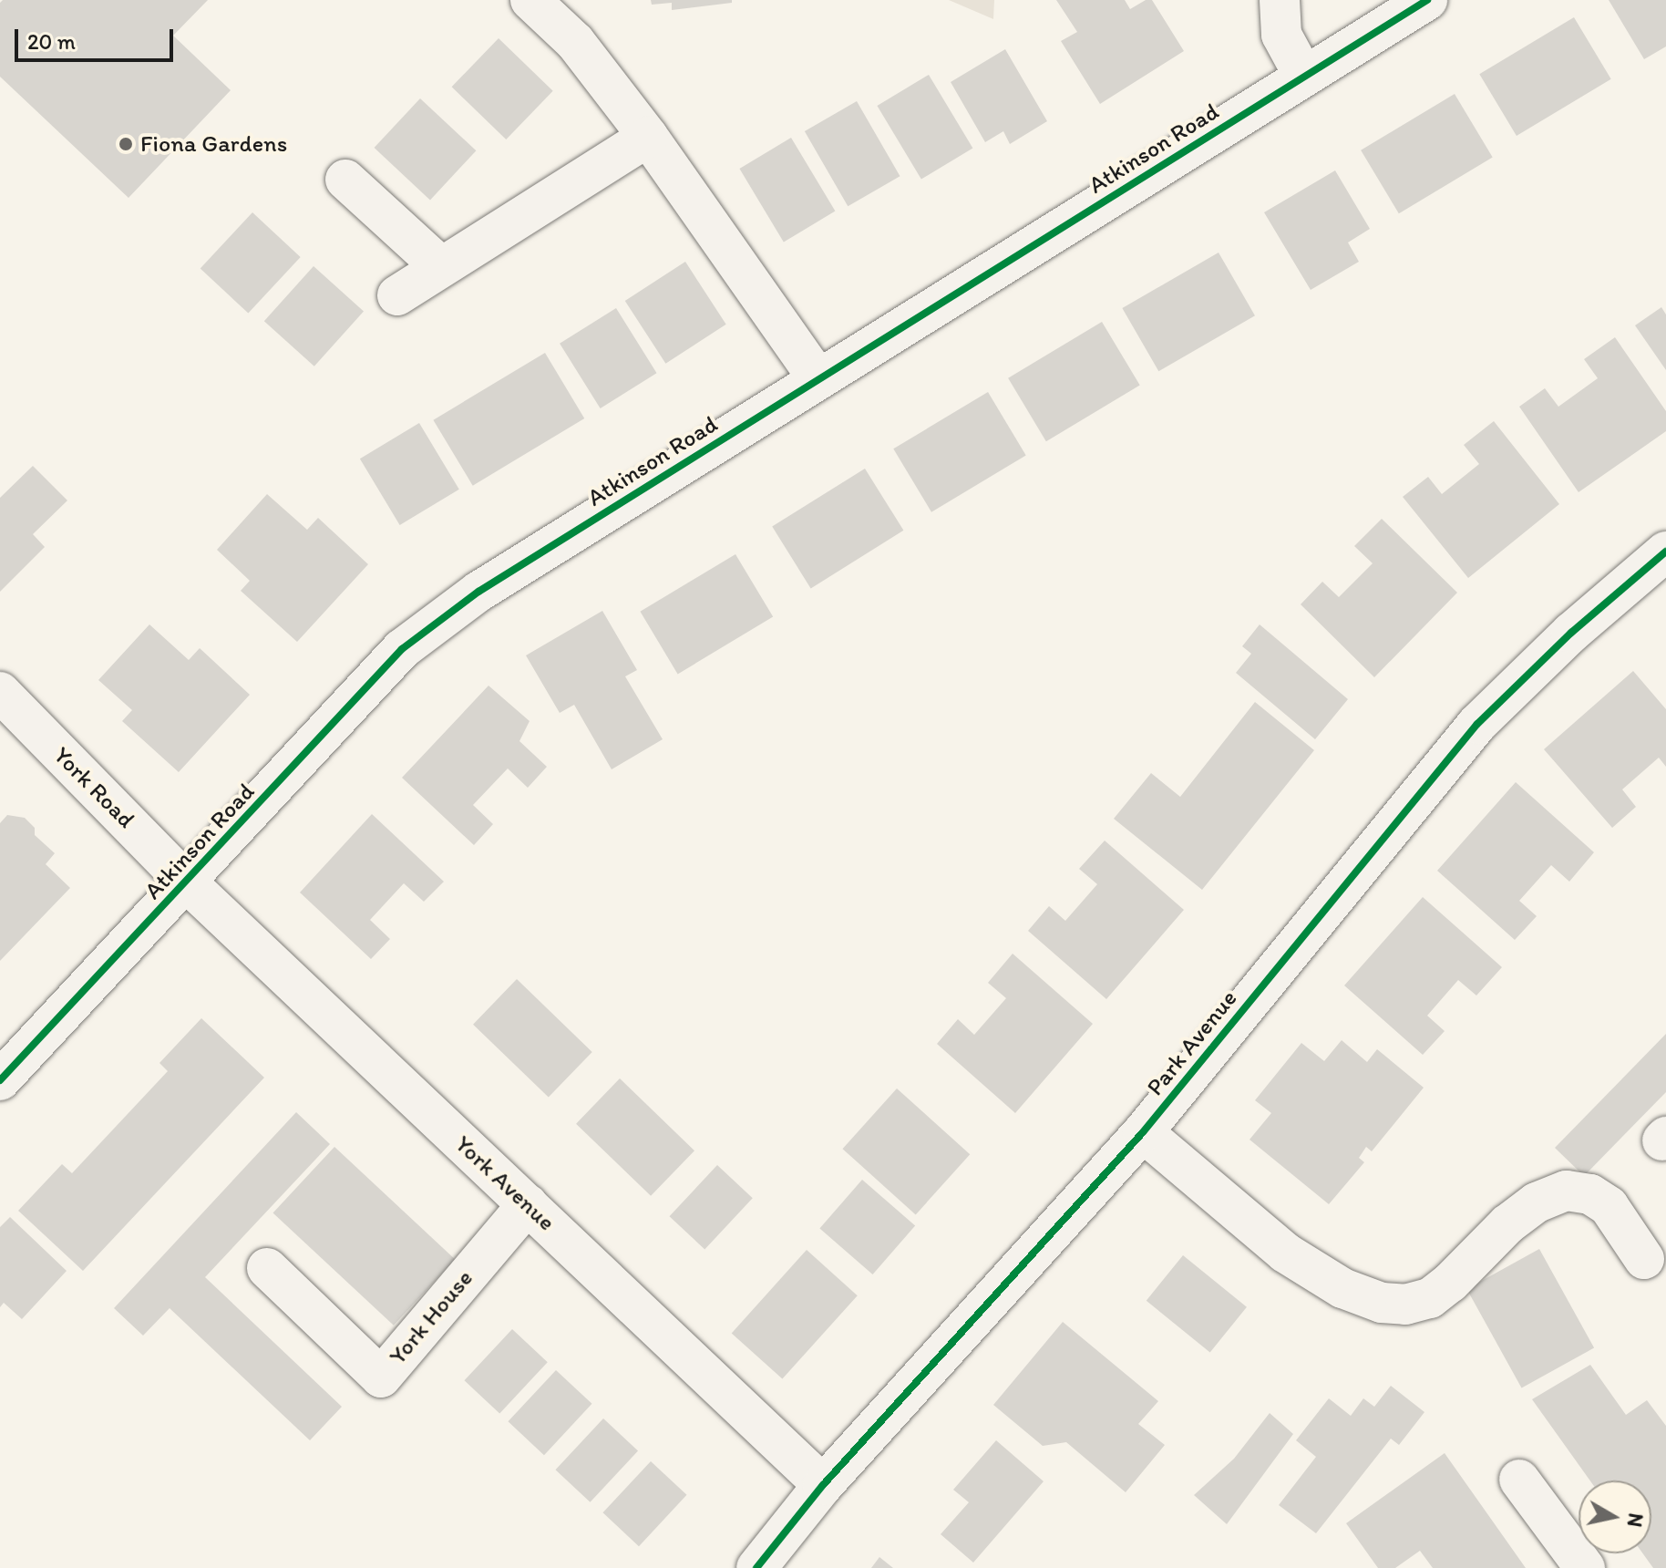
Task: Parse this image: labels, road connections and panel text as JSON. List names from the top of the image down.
{
  "streets": {
    "street": [
      "Atkinson Road",
      "York Road",
      "Park Avenue",
      "York Avenue",
      "York House"
    ]
  },
  "crossings": [
    ["Atkinson Road", "York Road"],
    ["Atkinson Road", "York Avenue"],
    ["York Road", "York Avenue"],
    ["Park Avenue", "York Avenue"],
    ["York Avenue", "York House"]
  ],
  "places": ["Fiona Gardens"],
  "scale_bar": "20 m",
  "north": "right"
}
